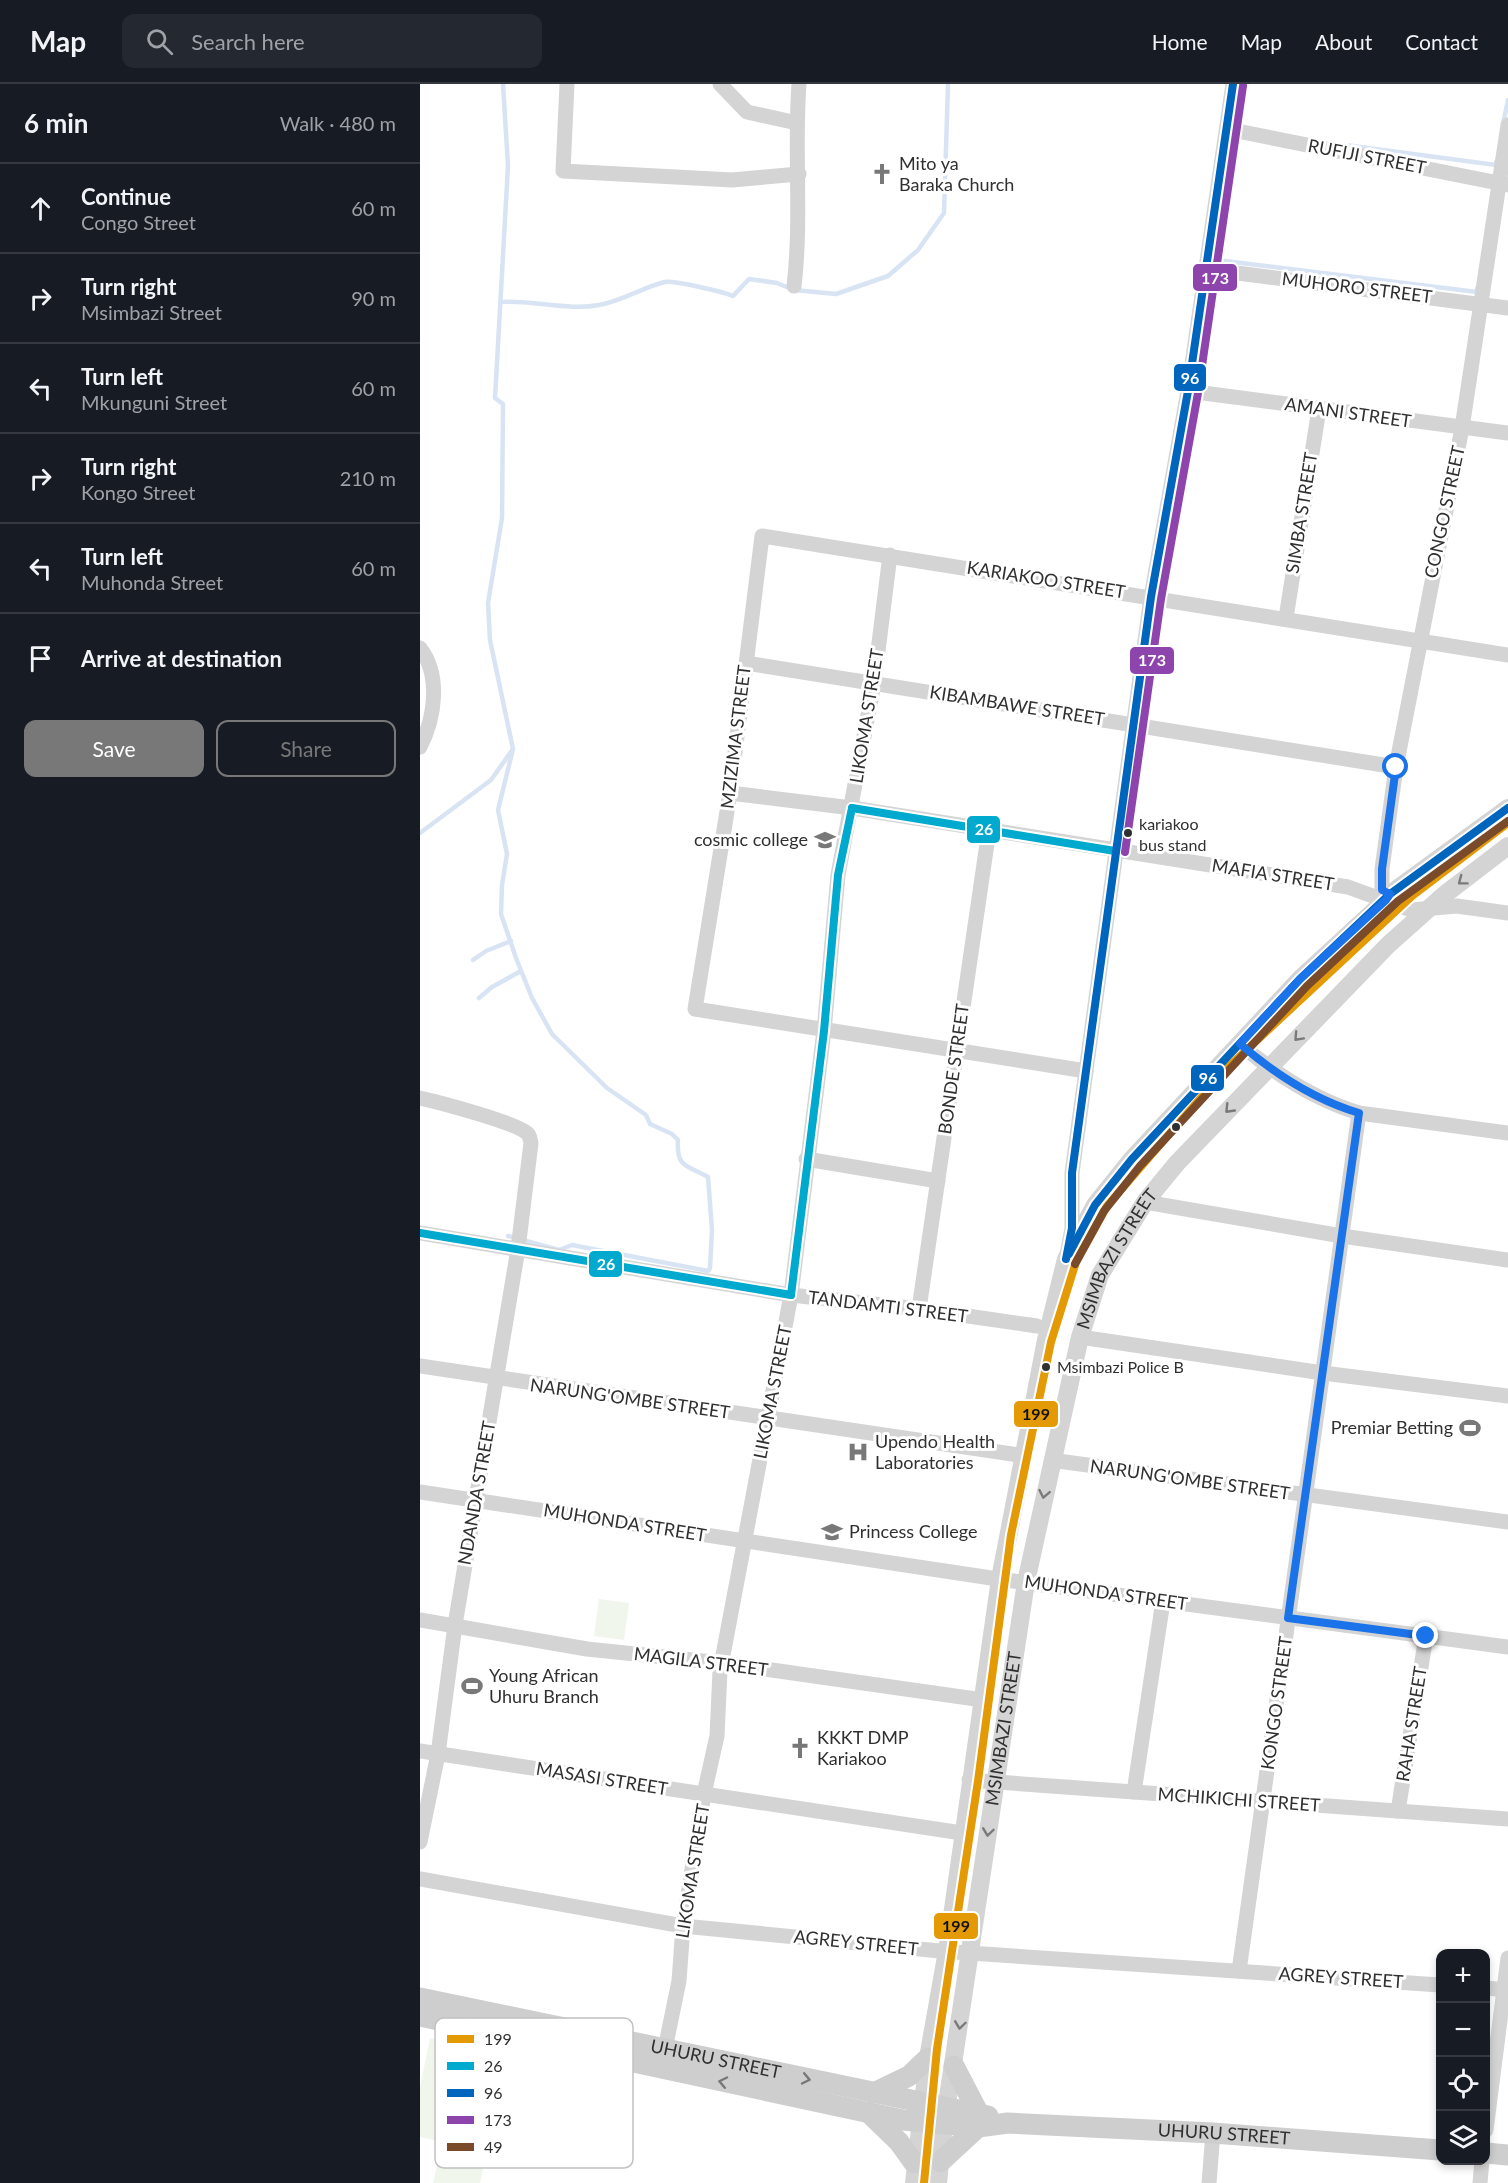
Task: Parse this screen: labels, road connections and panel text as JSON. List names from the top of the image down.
{
  "streets": {
    "main road": ["UHURU STREET"],
    "street": [
      "RUFIJI STREET",
      "MUHORO STREET",
      "AMANI STREET",
      "CONGO STREET",
      "SIMBA STREET",
      "KARIAKOO STREET",
      "KIBAMBAWE STREET",
      "LIKOMA STREET",
      "MZIZIMA STREET",
      "MAFIA STREET",
      "BONDE STREET",
      "MSIMBAZI STREET",
      "TANDAMTI STREET",
      "NARUNG'OMBE STREET",
      "NDANDA STREET",
      "MUHONDA STREET",
      "MAGILA STREET",
      "KONGO STREET",
      "RAHA STREET",
      "MASASI STREET",
      "MCHIKICHI STREET",
      "AGREY STREET"
    ]
  },
  "crossings": [
    ["RUFIJI STREET", "CONGO STREET"],
    ["MUHORO STREET", "CONGO STREET"],
    ["AMANI STREET", "CONGO STREET"],
    ["AMANI STREET", "SIMBA STREET"],
    ["CONGO STREET", "KARIAKOO STREET"],
    ["CONGO STREET", "KIBAMBAWE STREET"],
    ["CONGO STREET", "MAFIA STREET"],
    ["CONGO STREET", "MSIMBAZI STREET"],
    ["SIMBA STREET", "KARIAKOO STREET"],
    ["KARIAKOO STREET", "LIKOMA STREET"],
    ["KARIAKOO STREET", "MZIZIMA STREET"],
    ["KIBAMBAWE STREET", "LIKOMA STREET"],
    ["KIBAMBAWE STREET", "MZIZIMA STREET"],
    ["LIKOMA STREET", "MZIZIMA STREET"],
    ["LIKOMA STREET", "MAFIA STREET"],
    ["LIKOMA STREET", "TANDAMTI STREET"],
    ["LIKOMA STREET", "NARUNG'OMBE STREET"],
    ["LIKOMA STREET", "MUHONDA STREET"],
    ["LIKOMA STREET", "MAGILA STREET"],
    ["LIKOMA STREET", "MASASI STREET"],
    ["LIKOMA STREET", "AGREY STREET"],
    ["LIKOMA STREET", "UHURU STREET"],
    ["MZIZIMA STREET", "MAFIA STREET"],
    ["MAFIA STREET", "BONDE STREET"],
    ["MAFIA STREET", "MSIMBAZI STREET"],
    ["BONDE STREET", "TANDAMTI STREET"],
    ["MSIMBAZI STREET", "NARUNG'OMBE STREET"],
    ["MSIMBAZI STREET", "MUHONDA STREET"],
    ["MSIMBAZI STREET", "MAGILA STREET"],
    ["MSIMBAZI STREET", "MASASI STREET"],
    ["MSIMBAZI STREET", "MCHIKICHI STREET"],
    ["MSIMBAZI STREET", "AGREY STREET"],
    ["MSIMBAZI STREET", "UHURU STREET"],
    ["TANDAMTI STREET", "NDANDA STREET"],
    ["NARUNG'OMBE STREET", "NDANDA STREET"],
    ["NARUNG'OMBE STREET", "KONGO STREET"],
    ["NDANDA STREET", "MUHONDA STREET"],
    ["NDANDA STREET", "MAGILA STREET"],
    ["NDANDA STREET", "MASASI STREET"],
    ["MUHONDA STREET", "KONGO STREET"],
    ["MUHONDA STREET", "RAHA STREET"],
    ["KONGO STREET", "MCHIKICHI STREET"],
    ["KONGO STREET", "AGREY STREET"],
    ["RAHA STREET", "MCHIKICHI STREET"]
  ],
  "places": {
    "church": ["Mito ya Baraka Church", "KKKT DMP Kariakoo"],
    "other": ["kariakoo bus stand", "Msimbazi Police B"],
    "school or university": ["cosmic college", "Princess College"],
    "sports": ["Premiar Betting", "Young African Uhuru Branch"],
    "hospital": ["Upendo Health Laboratories"]
  },
  "lines": [
    "transit line 96",
    "transit line 173",
    "transit line 26",
    "transit line 49",
    "transit line 199"
  ],
  "legend": [
    "199",
    "26",
    "96",
    "173",
    "49"
  ],
  "page": {
    "header": "Map",
    "search": "Search here",
    "nav": [
      "Home",
      "Map",
      "About",
      "Contact"
    ],
    "heading": ["6 min", "Walk · 480 m"],
    "list": [
      ["Continue", "Congo Street", "60 m"],
      ["Turn right", "Msimbazi Street", "90 m"],
      ["Turn left", "Mkunguni Street", "60 m"],
      ["Turn right", "Kongo Street", "210 m"],
      ["Turn left", "Muhonda Street", "60 m"],
      "Arrive at destination"
    ],
    "buttons": ["Save", "Share"],
    "map_buttons": ["+", "−"]
  }
}
